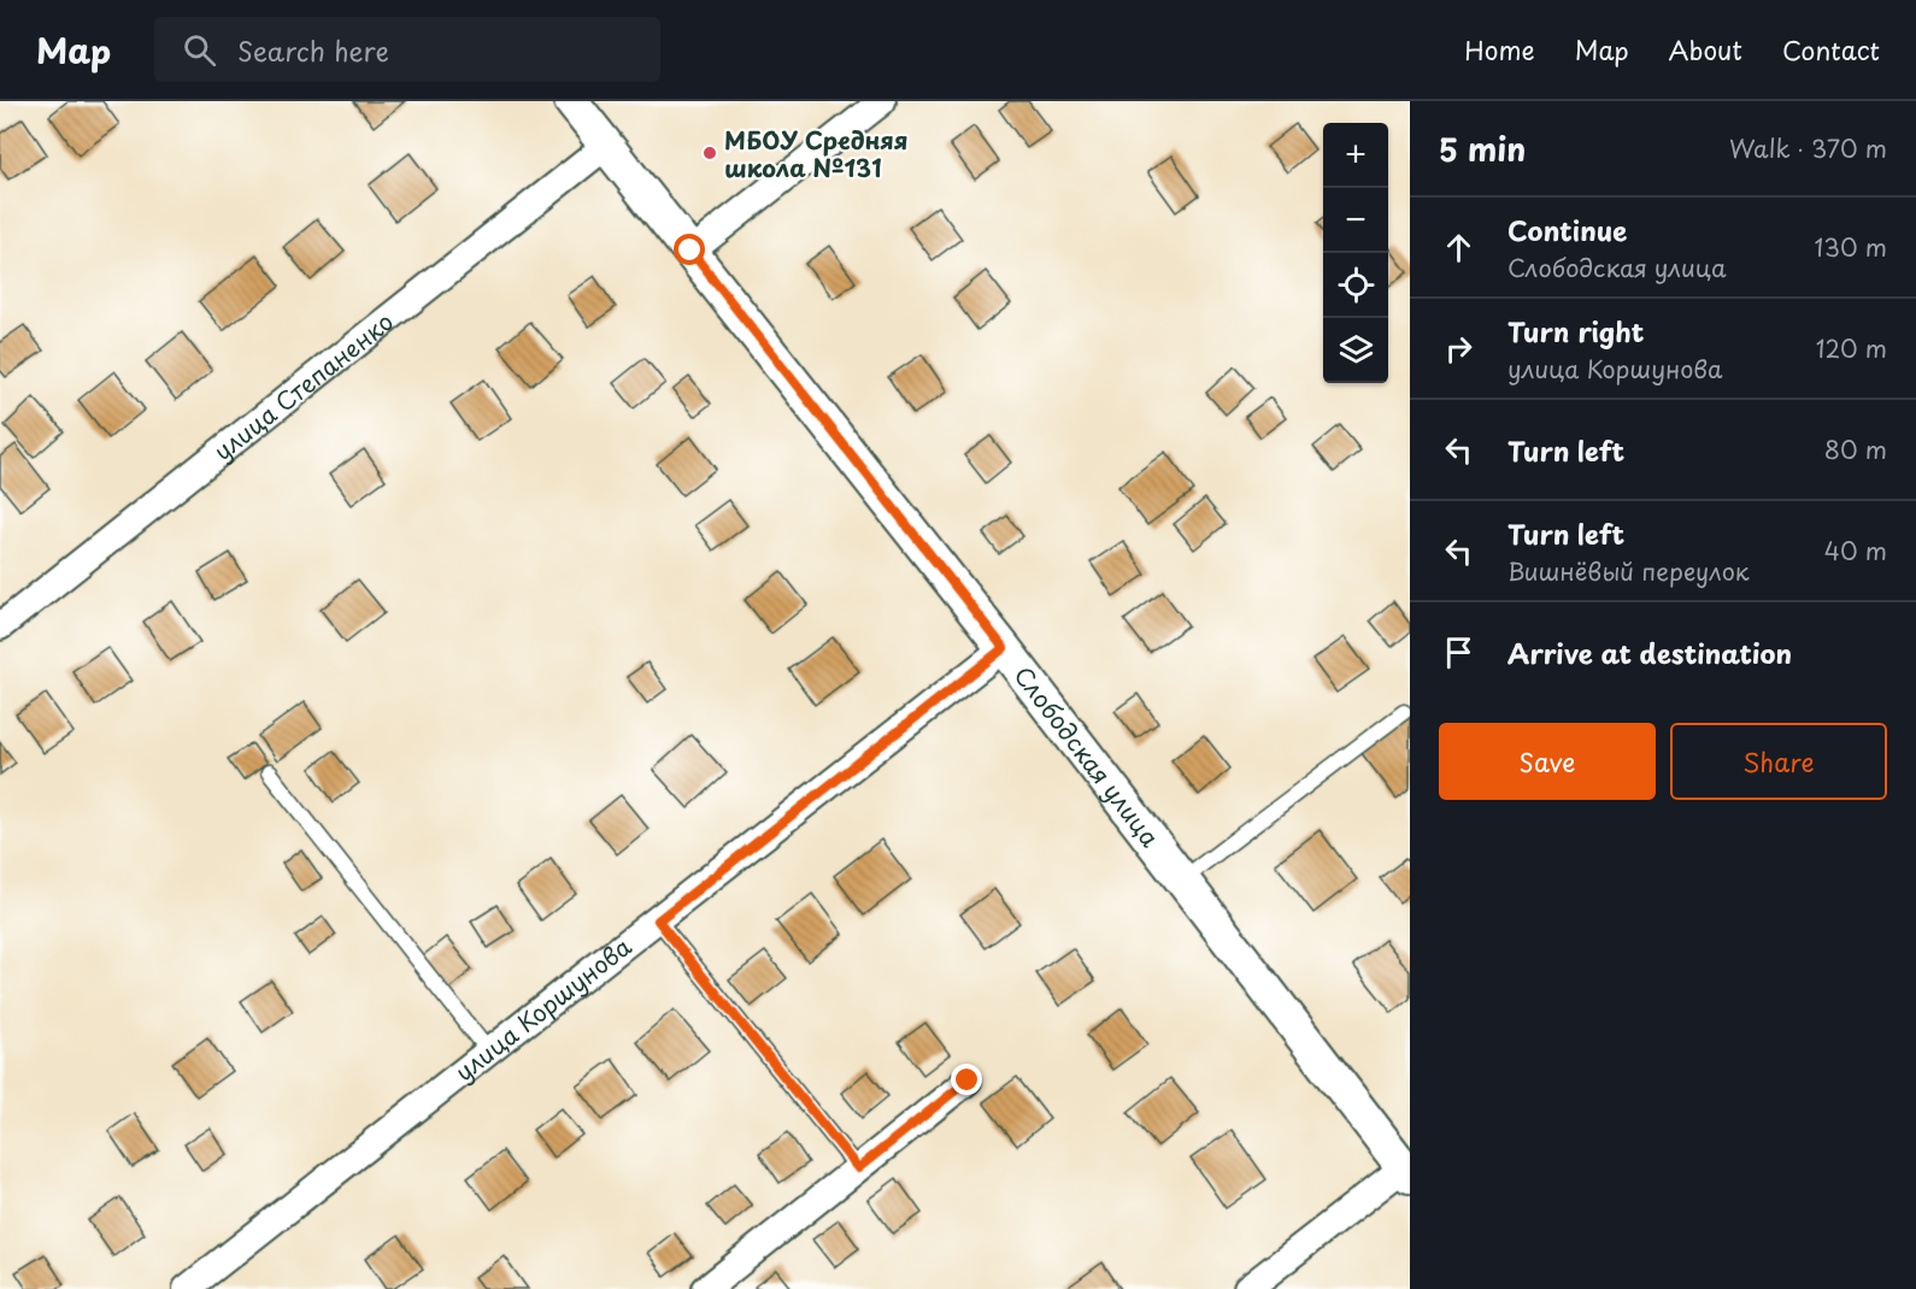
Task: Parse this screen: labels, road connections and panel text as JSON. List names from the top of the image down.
{
  "streets": {
    "street": ["улица Степаненко", "Слободская улица", "улица Коршунова"]
  },
  "crossings": [
    ["улица Степаненко", "Слободская улица"],
    ["Слободская улица", "улица Коршунова"]
  ],
  "places": ["МБОУ Средняя школа №131"],
  "page": {
    "header": "Map",
    "search": "Search here",
    "nav": [
      "Home",
      "Map",
      "About",
      "Contact"
    ],
    "heading": ["5 min", "Walk · 370 m"],
    "map_buttons": ["+", "−"],
    "list": [
      ["Continue", "Слободская улица", "130 m"],
      ["Turn right", "улица Коршунова", "120 m"],
      ["Turn left", "80 m"],
      ["Turn left", "Вишнёвый переулок", "40 m"],
      "Arrive at destination"
    ],
    "buttons": ["Save", "Share"]
  }
}
